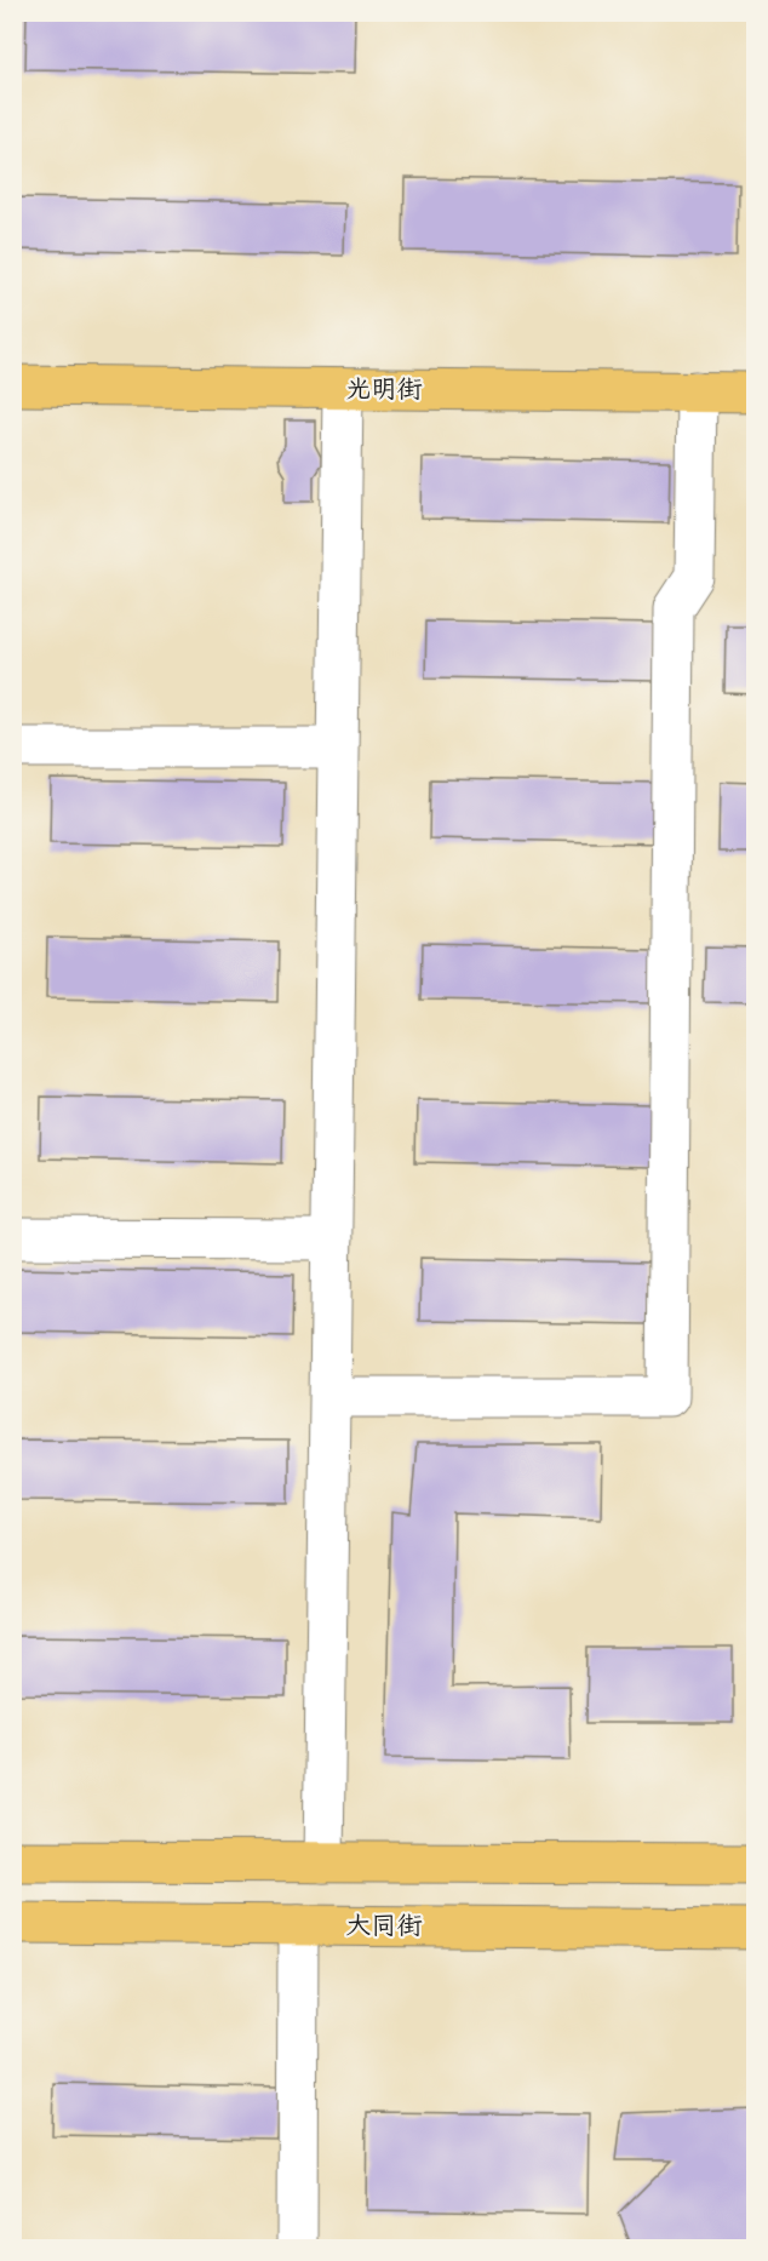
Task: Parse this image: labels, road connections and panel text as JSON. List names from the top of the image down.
{
  "streets": {
    "main road": ["光明街", "大同街"]
  }
}
